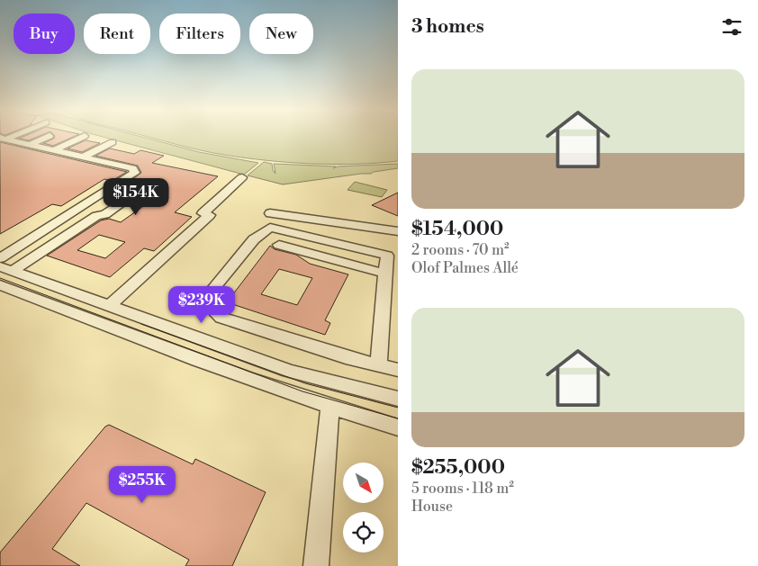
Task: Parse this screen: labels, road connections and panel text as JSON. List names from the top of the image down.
{
  "north": "bottom right",
  "page": {
    "heading": "3 homes",
    "chip": [
      "Buy",
      "Rent",
      "Filters",
      "New"
    ],
    "list": [
      {
        "name": "$154,000",
        "note": "2 rooms · 70 m² · Olof Palmes Allé"
      },
      {
        "name": "$255,000",
        "note": "5 rooms · 118 m² · House"
      }
    ],
    "price": ["$154K", "$239K", "$255K"]
  }
}
